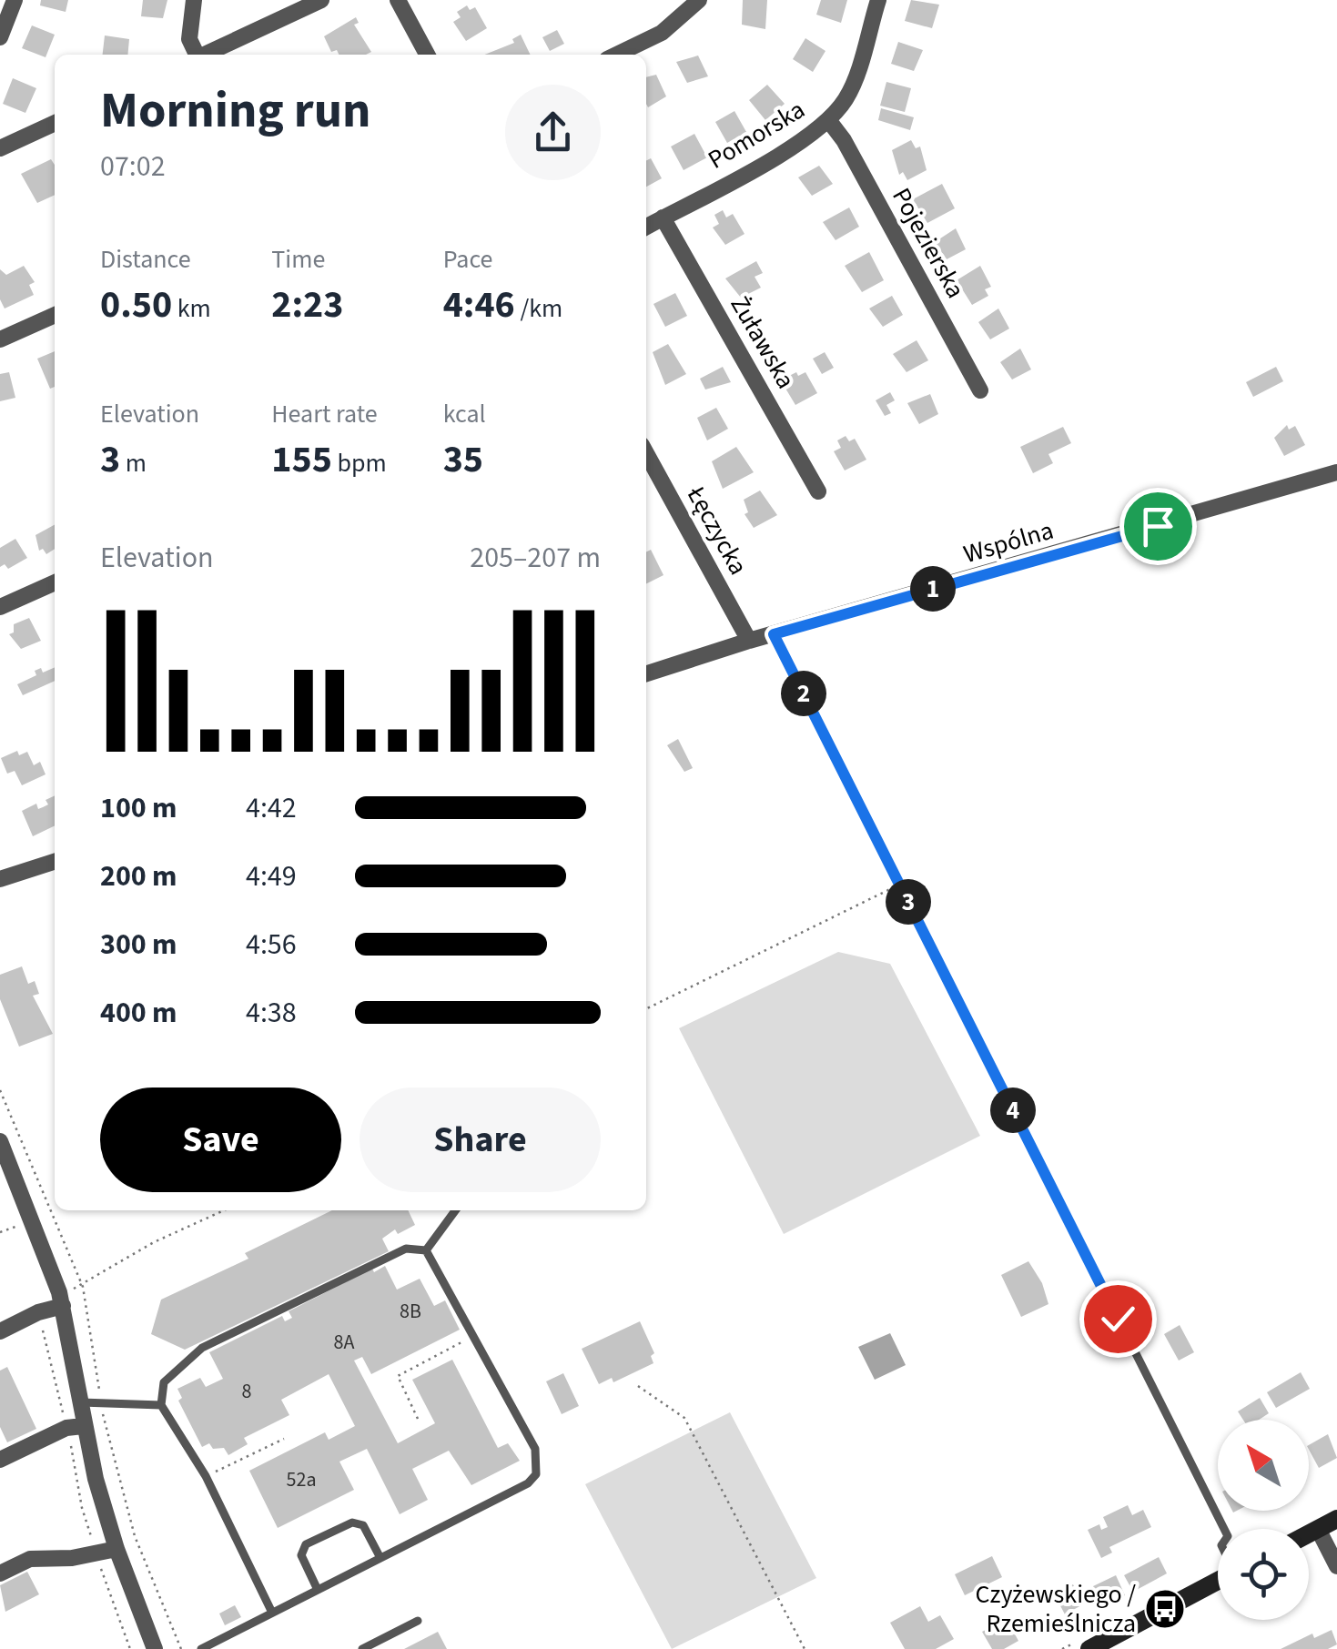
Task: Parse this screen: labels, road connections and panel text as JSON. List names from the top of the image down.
{
  "streets": {
    "street": [
      "Pomorska",
      "Pojezierska",
      "Żuławska",
      "Łęczycka",
      "Wspólna"
    ]
  },
  "crossings": [
    ["Pomorska", "Pojezierska"],
    ["Pomorska", "Żuławska"],
    ["Łęczycka", "Wspólna"]
  ],
  "places": {
    "bus stop": ["Czyżewskiego / Rzemieślnicza"]
  },
  "house_numbers": [
    "8B",
    "8A",
    "8",
    "52a"
  ],
  "north": "top left",
  "page": {
    "heading": ["Morning run", "07:02"],
    "stats": [
      ["Distance", "0.50 km"],
      ["Time", "2:23"],
      ["Pace", "4:46 /km"],
      ["Elevation", "3 m"],
      ["Heart rate", "155 bpm"],
      ["kcal", "35"]
    ],
    "chart": ["Elevation", "205–207 m"],
    "pins": [
      "1",
      "2",
      "3",
      "4"
    ],
    "list": [
      {
        "name": "100 m",
        "note": "4:42"
      },
      {
        "name": "200 m",
        "note": "4:49"
      },
      {
        "name": "300 m",
        "note": "4:56"
      },
      {
        "name": "400 m",
        "note": "4:38"
      }
    ],
    "buttons": ["Save", "Share"]
  }
}
